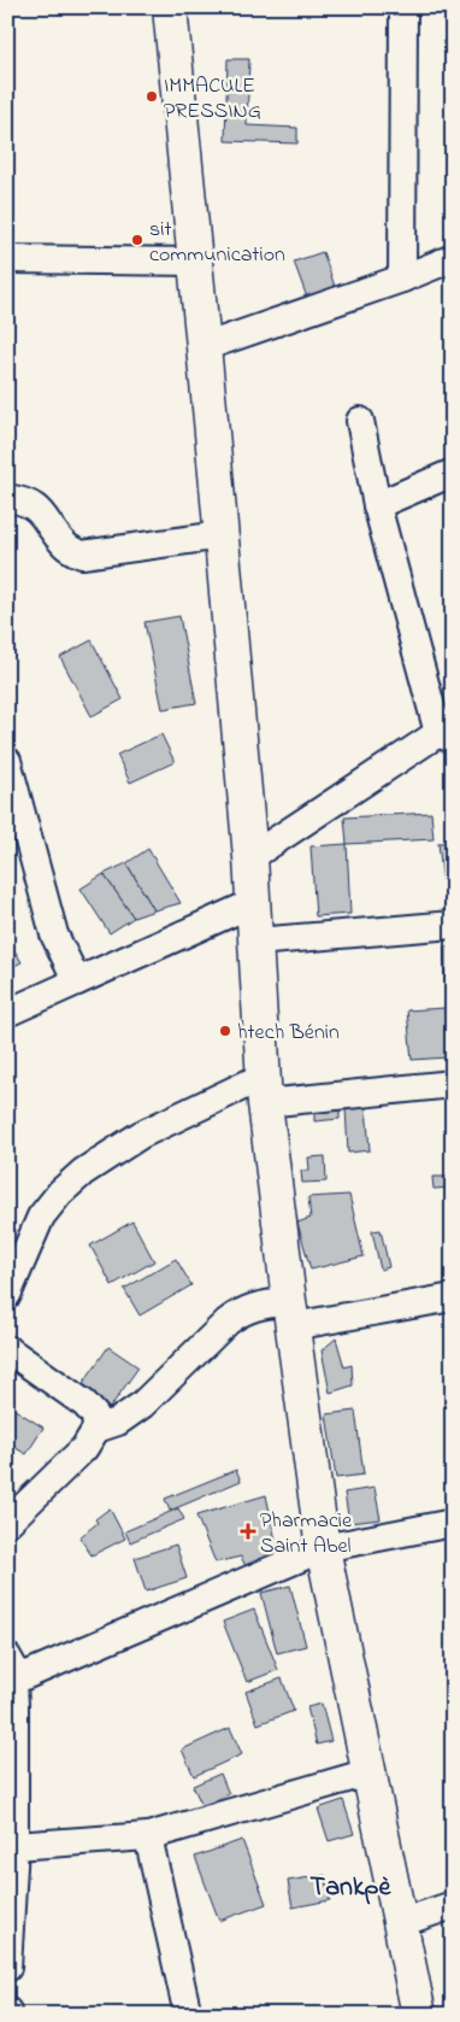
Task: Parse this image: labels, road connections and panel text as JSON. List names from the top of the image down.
{
  "districts": ["Tankpè"],
  "places": {
    "other": ["IMMACULE PRESSING", "sit communication", "htech Bénin"],
    "health": ["Pharmacie Saint Abel"]
  }
}
